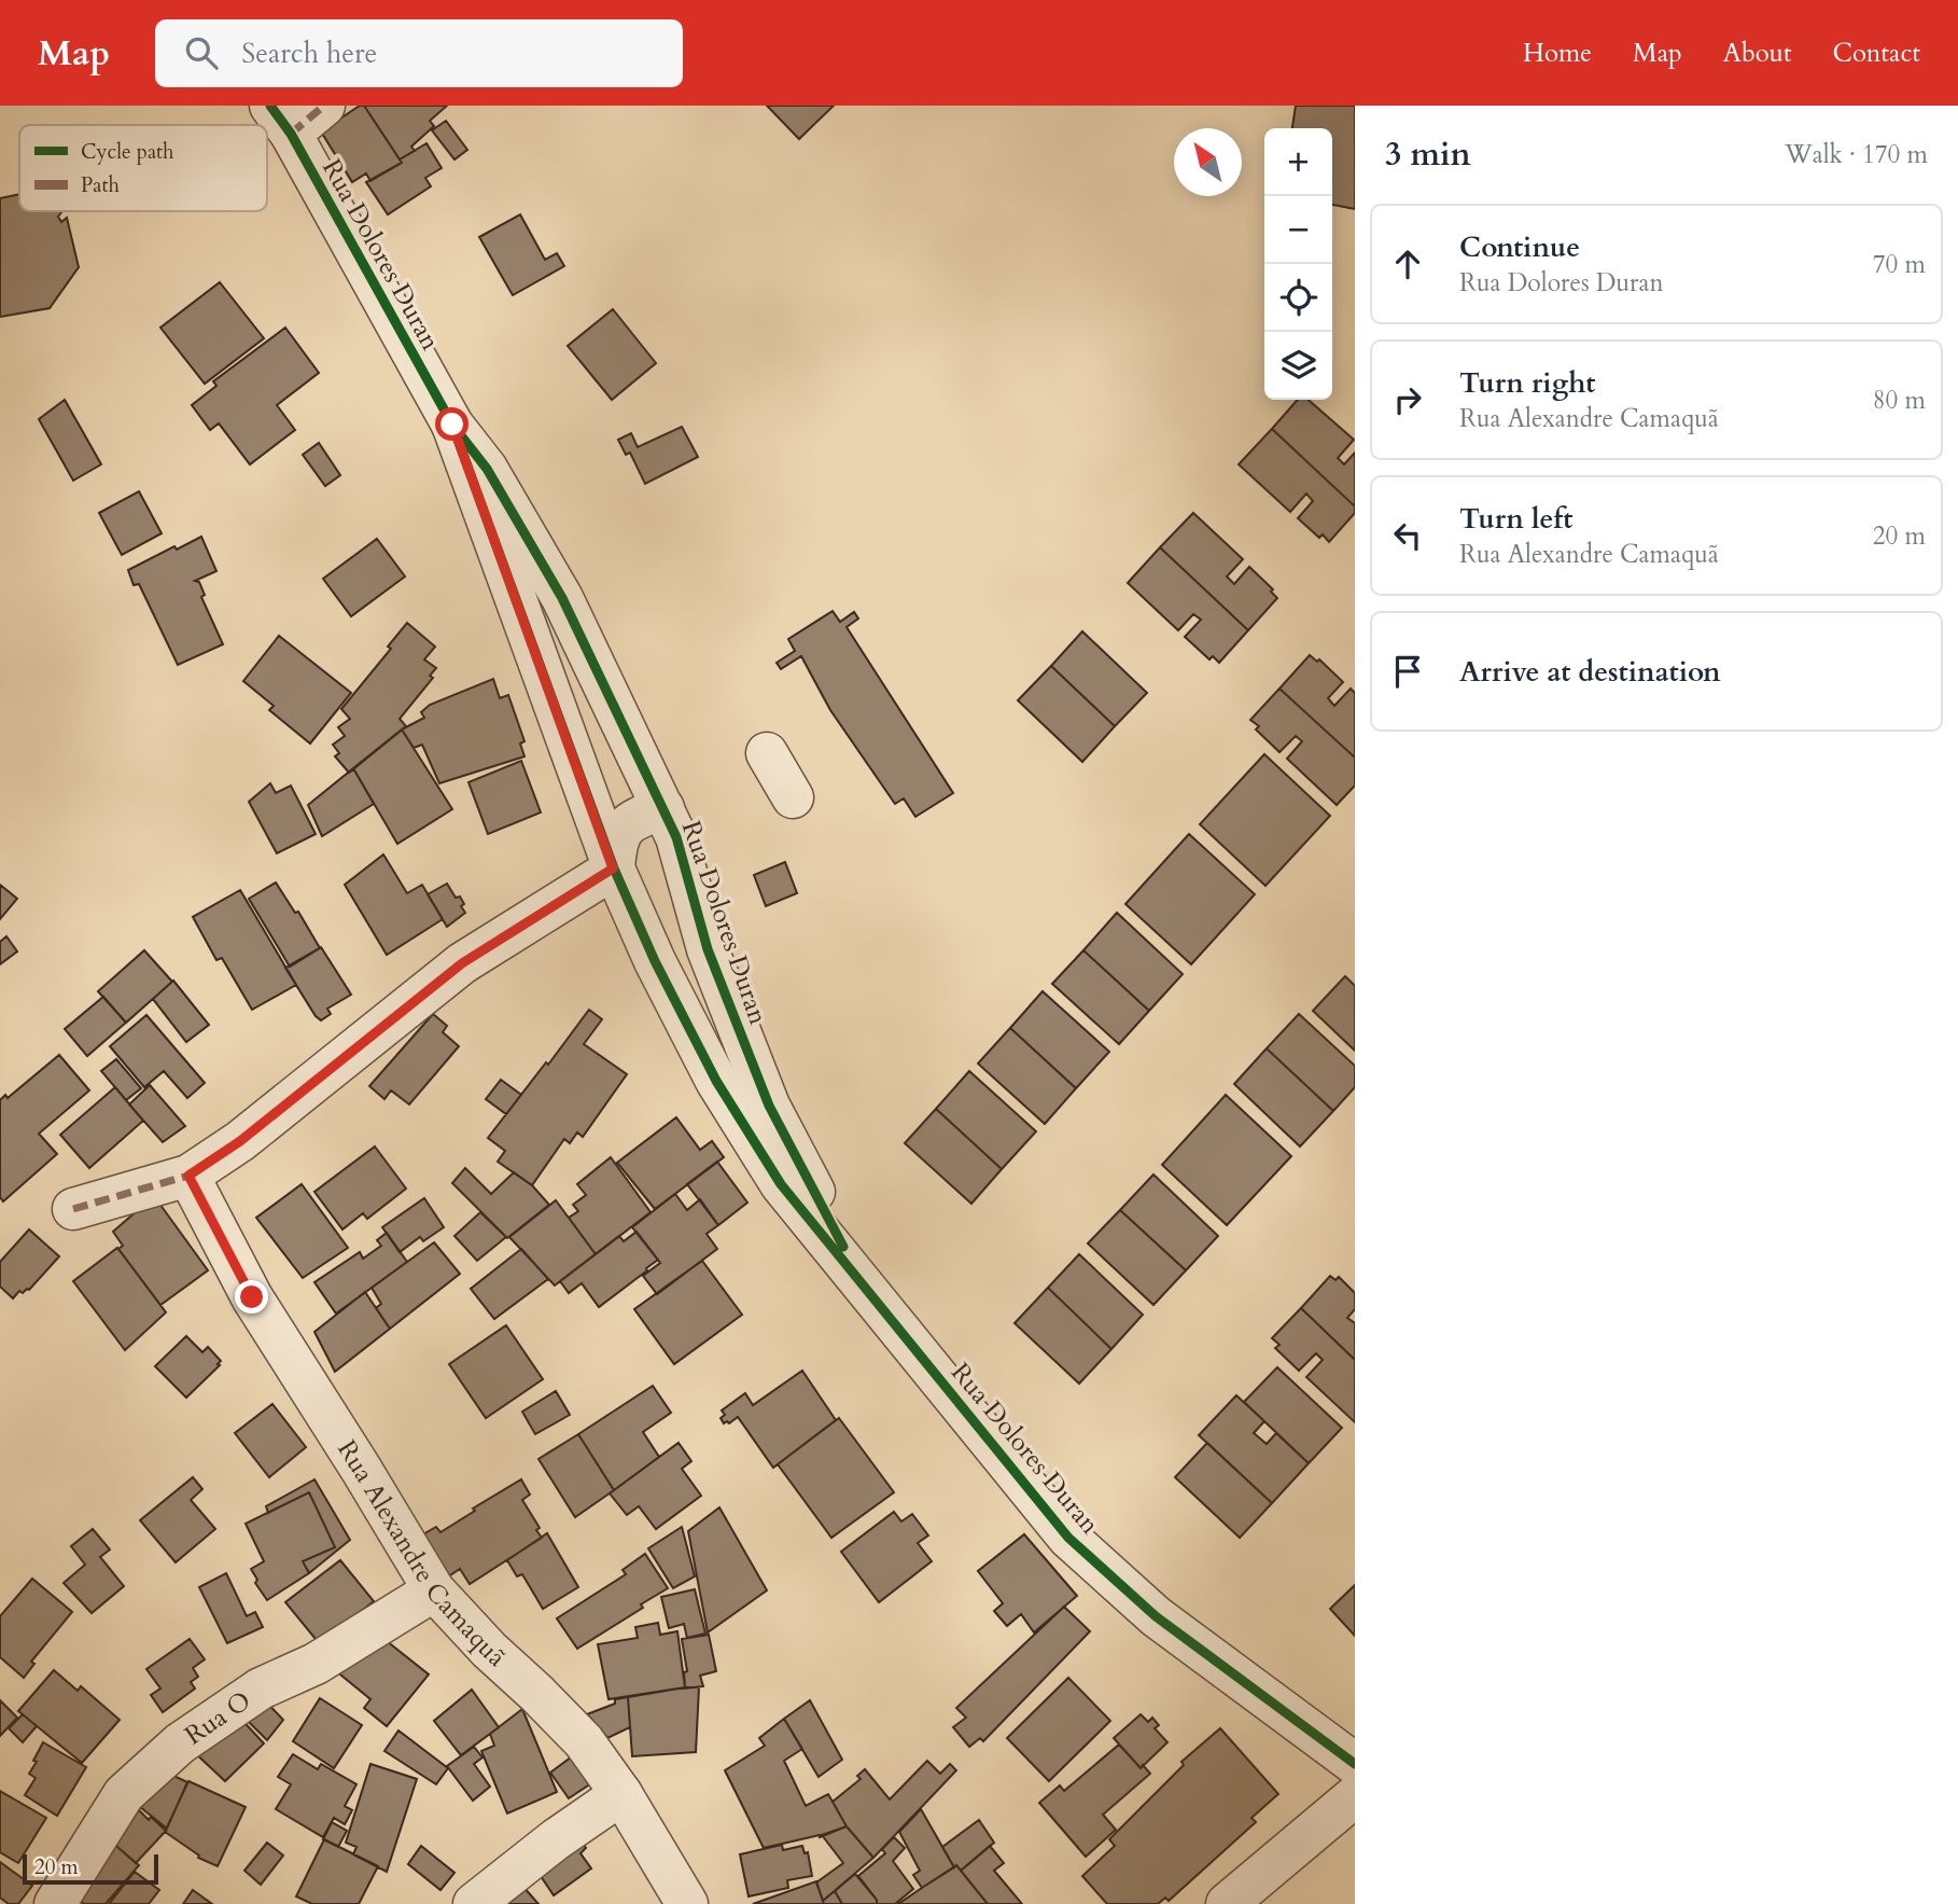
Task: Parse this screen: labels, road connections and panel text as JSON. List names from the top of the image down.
{
  "streets": {
    "street": ["Rua Dolores Duran", "Rua Alexandre Camaquã", "Rua O"]
  },
  "crossings": [
    ["Rua Alexandre Camaquã", "Rua O"]
  ],
  "legend": ["Cycle path", "Path"],
  "scale_bar": "20 m",
  "north": "top left",
  "page": {
    "header": "Map",
    "search": "Search here",
    "nav": [
      "Home",
      "Map",
      "About",
      "Contact"
    ],
    "heading": ["3 min", "Walk · 170 m"],
    "map_buttons": ["+", "−"],
    "list": [
      ["Continue", "Rua Dolores Duran", "70 m"],
      ["Turn right", "Rua Alexandre Camaquã", "80 m"],
      ["Turn left", "Rua Alexandre Camaquã", "20 m"],
      "Arrive at destination"
    ],
    "scale": "20 m"
  }
}
